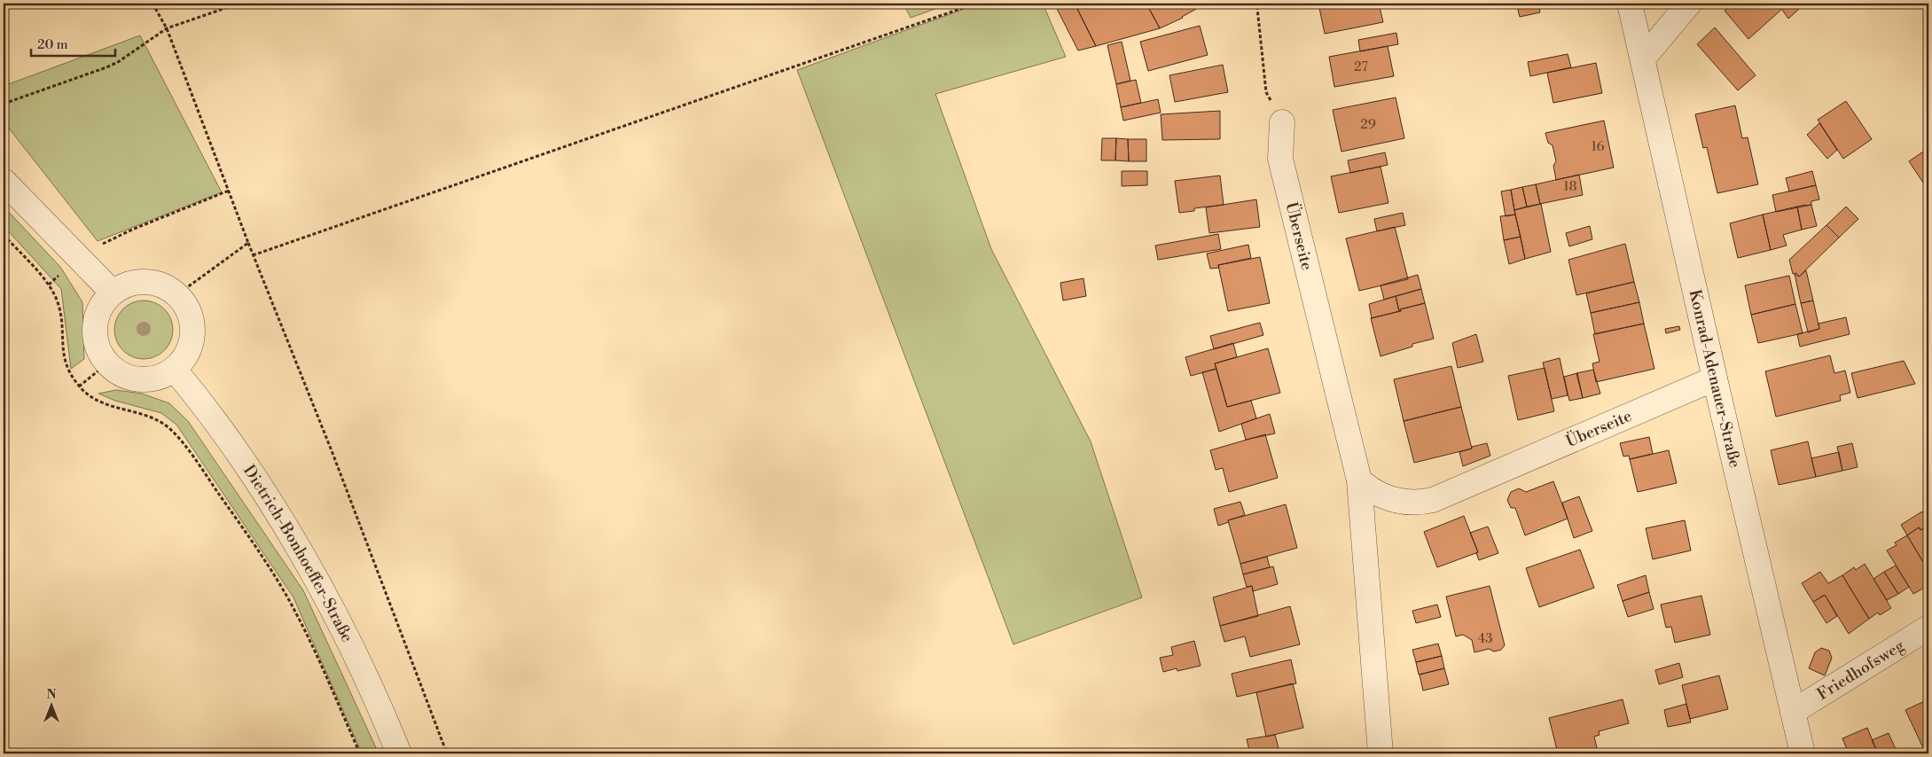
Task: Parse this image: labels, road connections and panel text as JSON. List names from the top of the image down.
{
  "streets": {
    "street": [
      "Überseite",
      "Konrad-Adenauer-Straße",
      "Dietrich-Bonhoeffer-Straße",
      "Friedhofsweg"
    ]
  },
  "crossings": [
    ["Überseite", "Konrad-Adenauer-Straße"],
    ["Konrad-Adenauer-Straße", "Friedhofsweg"]
  ],
  "house_numbers": [
    "27",
    "29",
    "16",
    "18",
    "43"
  ],
  "scale_bar": "20 m",
  "north": "top"
}
